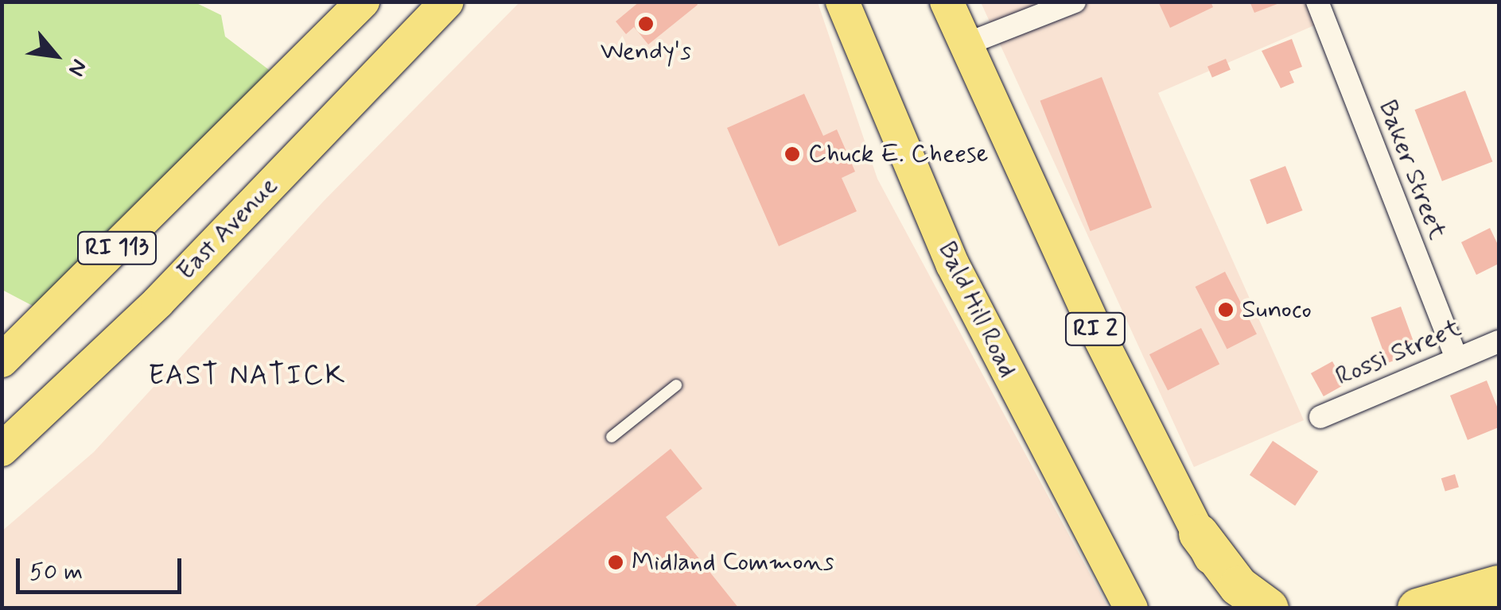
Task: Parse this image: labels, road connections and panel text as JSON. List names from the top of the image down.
{
  "streets": {
    "main road": [
      "East Avenue",
      "RI 113",
      "Bald Hill Road",
      "RI 2"
    ],
    "street": ["Baker Street", "Rossi Street"]
  },
  "crossings": [
    ["Baker Street", "Rossi Street"]
  ],
  "districts": ["EAST NATICK"],
  "places": [
    "Wendy's",
    "Chuck E. Cheese",
    "Sunoco",
    "Midland Commons"
  ],
  "scale_bar": "50 m",
  "north": "bottom right"
}
